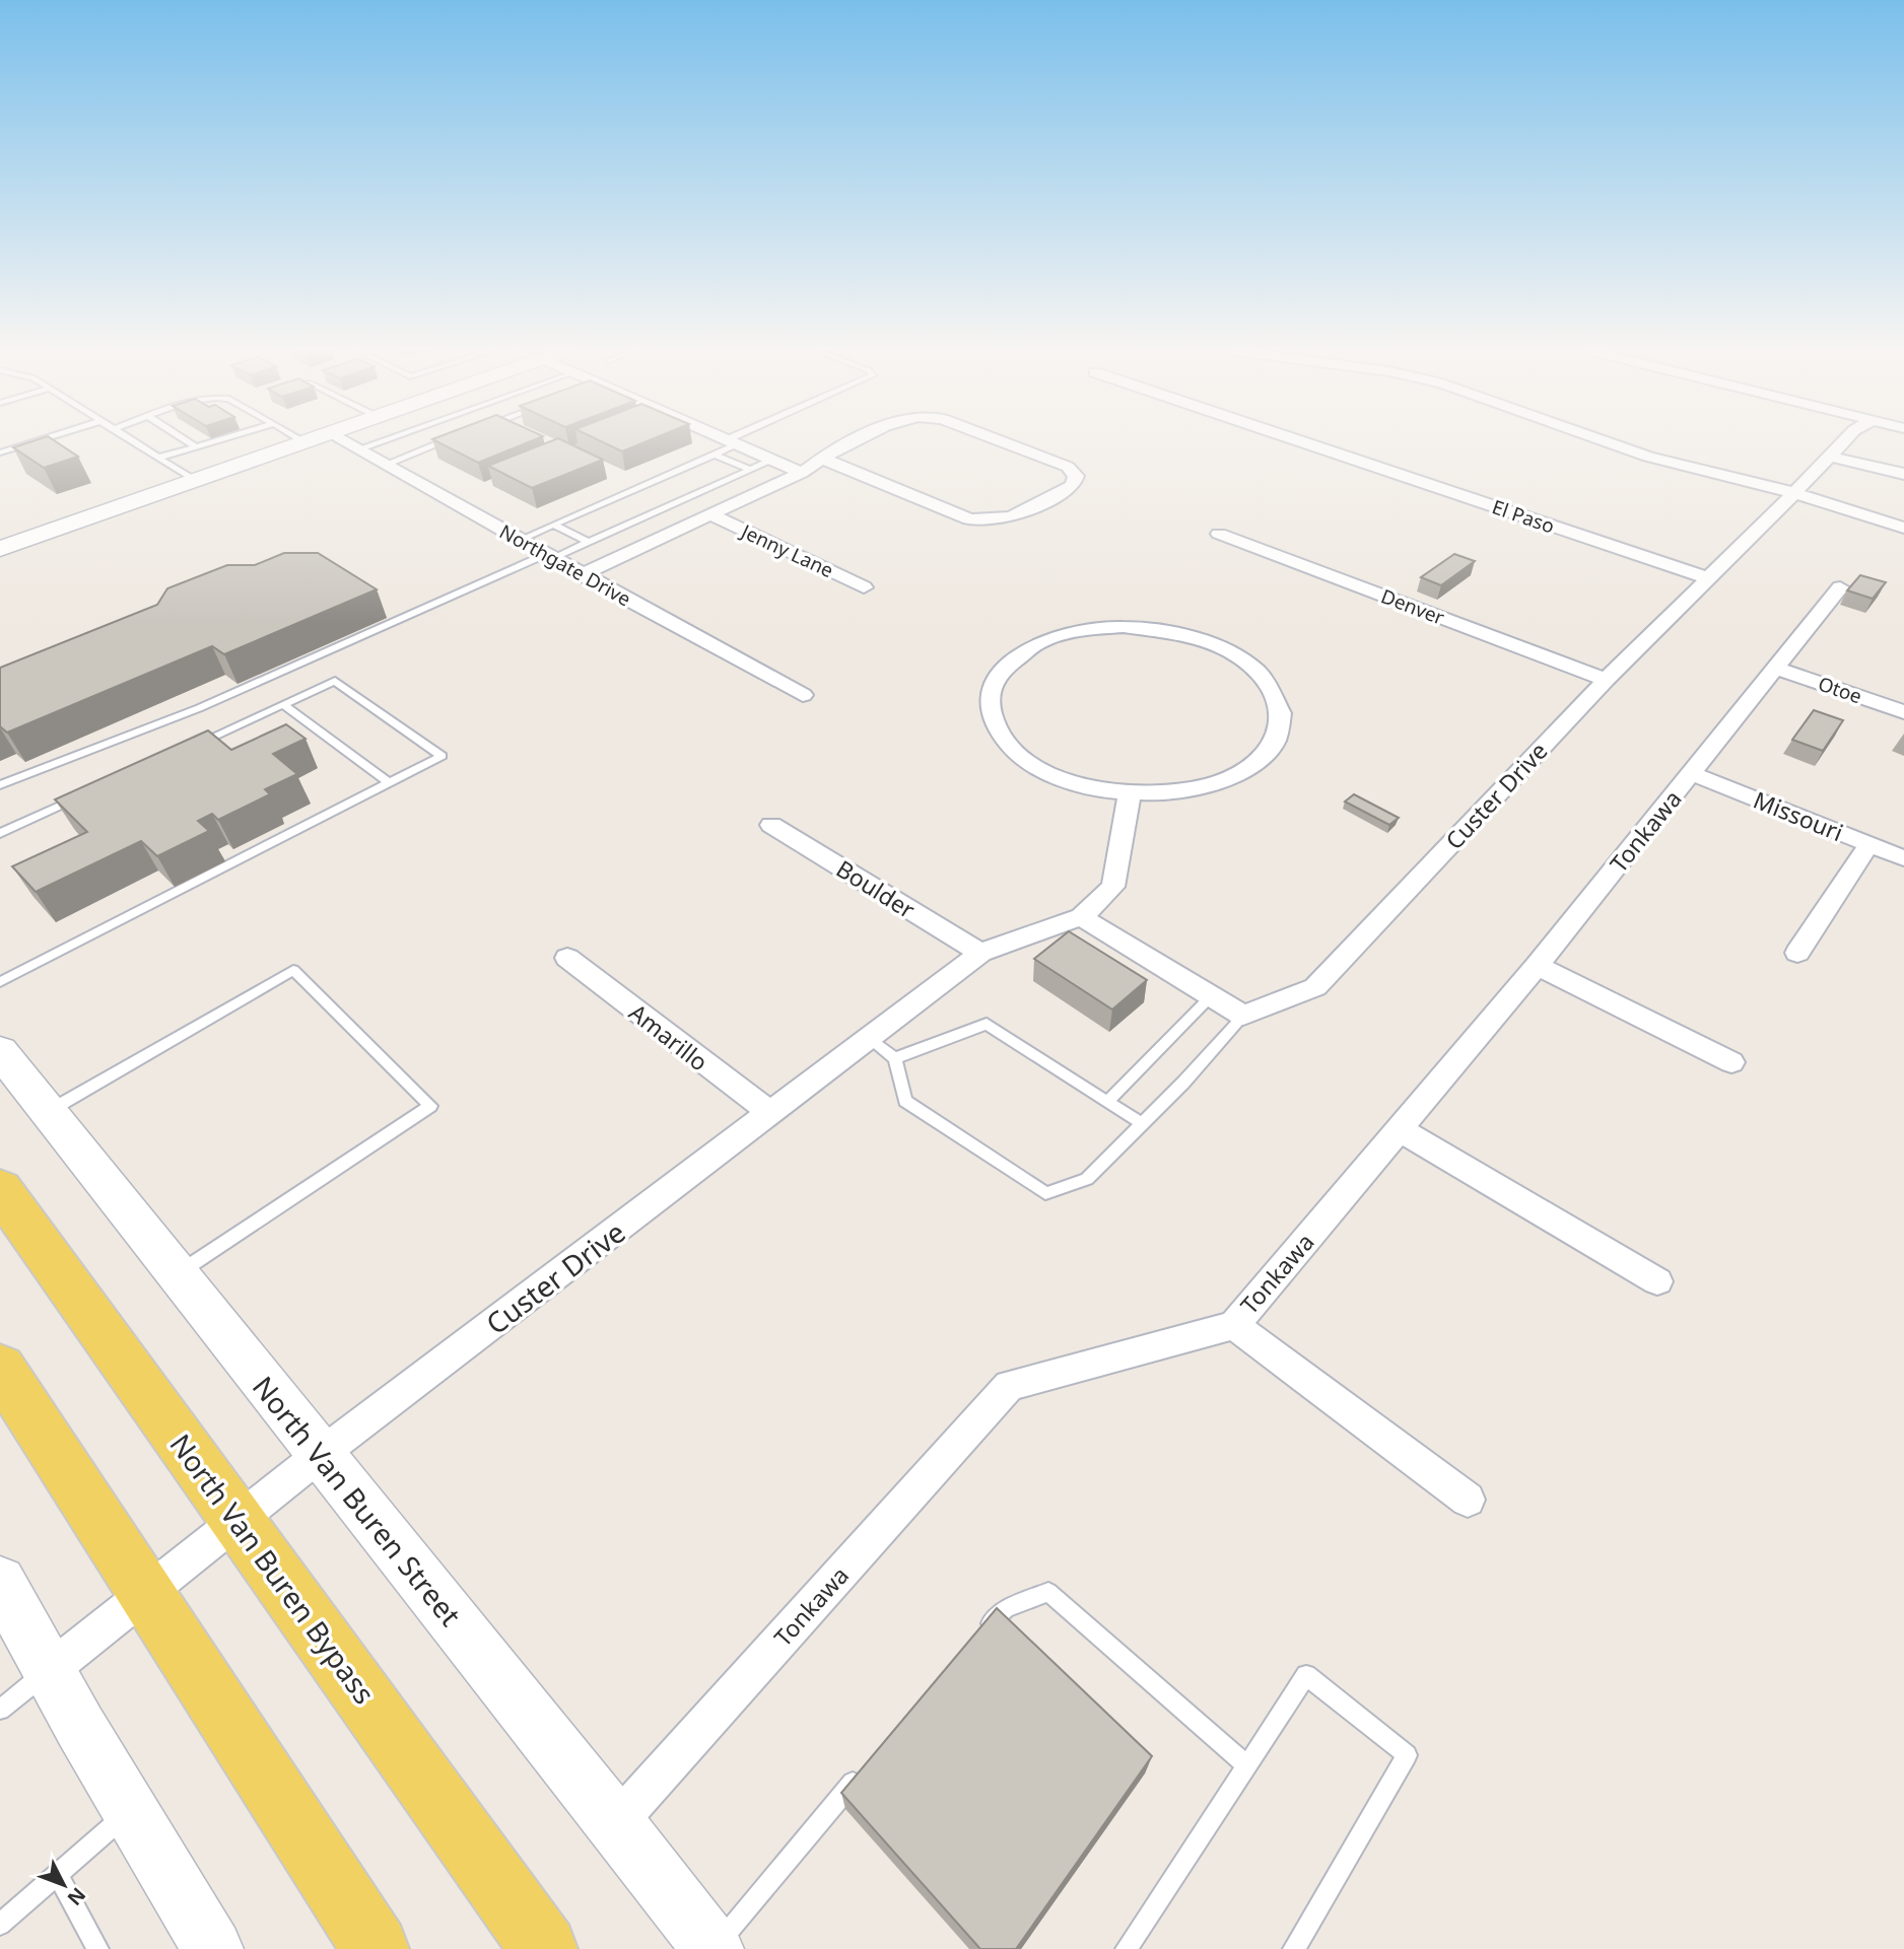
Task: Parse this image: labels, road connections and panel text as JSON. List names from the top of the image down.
{
  "streets": {
    "main road": ["North Van Buren Bypass"],
    "street": [
      "El Paso",
      "Jenny Lane",
      "Northgate Drive",
      "Denver",
      "Otoe",
      "Custer Drive",
      "Missouri",
      "Tonkawa",
      "Boulder",
      "Amarillo",
      "North Van Buren Street"
    ]
  },
  "crossings": [
    ["El Paso", "Custer Drive"],
    ["Denver", "Custer Drive"],
    ["Otoe", "Tonkawa"],
    ["Custer Drive", "Boulder"],
    ["Custer Drive", "Amarillo"],
    ["Custer Drive", "North Van Buren Street"],
    ["Custer Drive", "North Van Buren Bypass"],
    ["Missouri", "Tonkawa"],
    ["Tonkawa", "North Van Buren Street"]
  ],
  "north": "bottom right"
}
